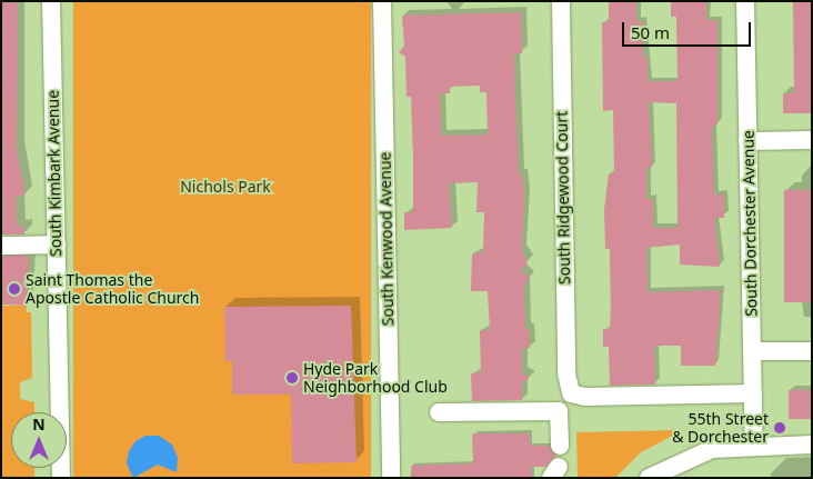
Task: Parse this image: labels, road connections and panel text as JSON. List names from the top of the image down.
{
  "streets": {
    "street": [
      "South Kimbark Avenue",
      "South Ridgewood Court",
      "South Dorchester Avenue",
      "South Kenwood Avenue"
    ]
  },
  "crossings": [
    ["South Ridgewood Court", "South Dorchester Avenue"]
  ],
  "parks": ["Nichols Park"],
  "places": ["Saint Thomas the Apostle Catholic Church", "Hyde Park Neighborhood Club", "55th Street & Dorchester"],
  "scale_bar": "50 m",
  "north": "top"
}
